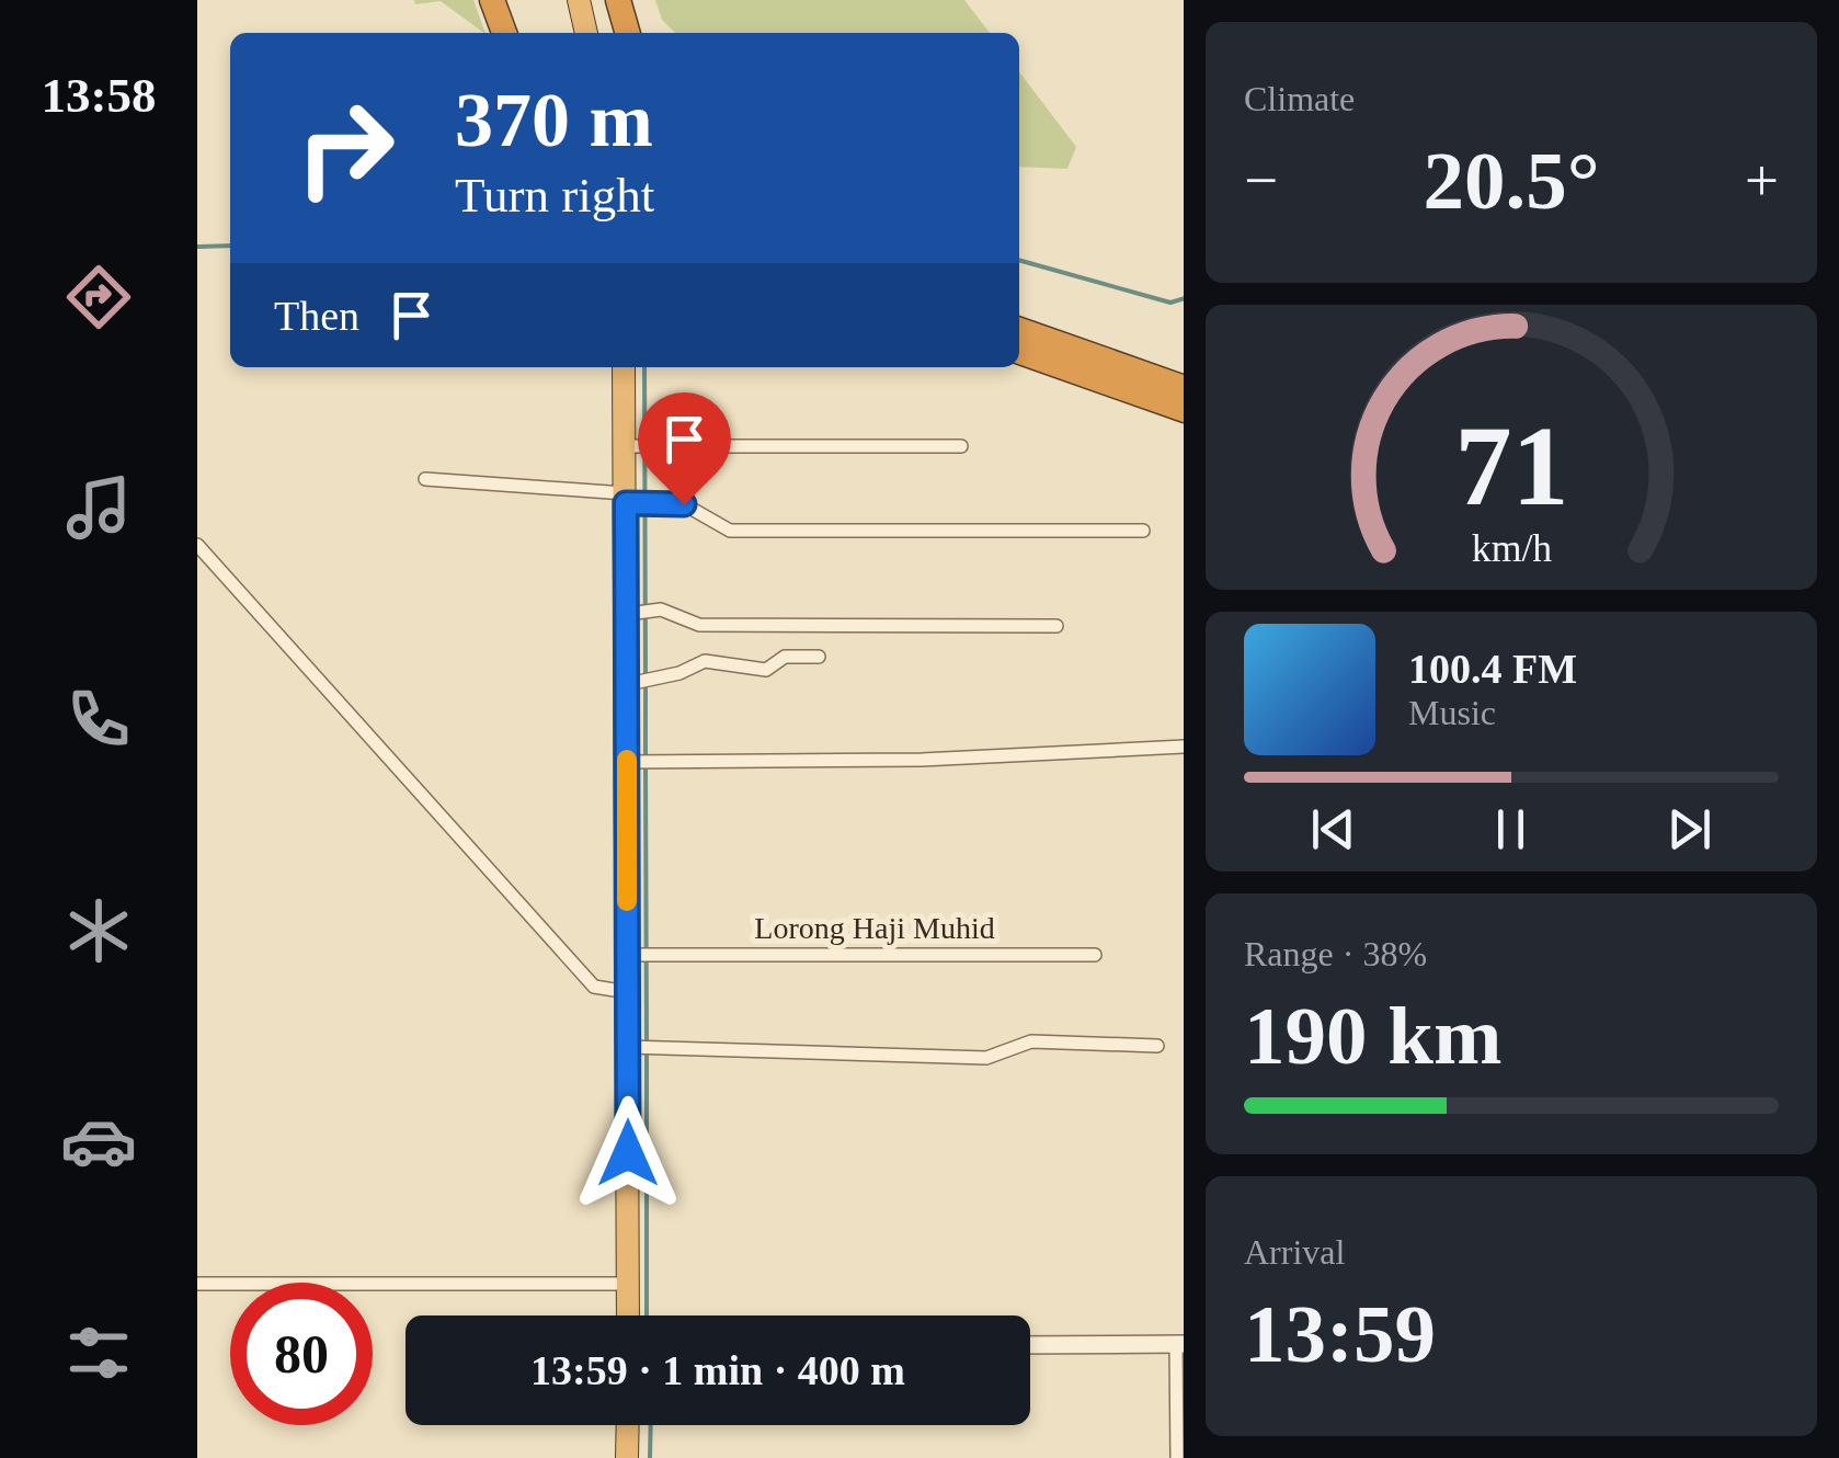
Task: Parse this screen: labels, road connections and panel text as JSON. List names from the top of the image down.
{
  "streets": {
    "street": ["Lorong Haji Muhid"]
  },
  "page": {
    "tabs": "13:58",
    "tile": [
      "Climate",
      ["Range · 38%", "190 km"],
      ["Arrival", "13:59"]
    ],
    "turn": ["370 m", "Turn right"],
    "heat": ["−", "20.5°", "+"],
    "then": "Then",
    "song": ["100.4 FM", "Music"],
    "limit": "80",
    "trip": "13:59 · 1 min · 400 m",
    "gauge": ["71", "km/h"]
  }
}
